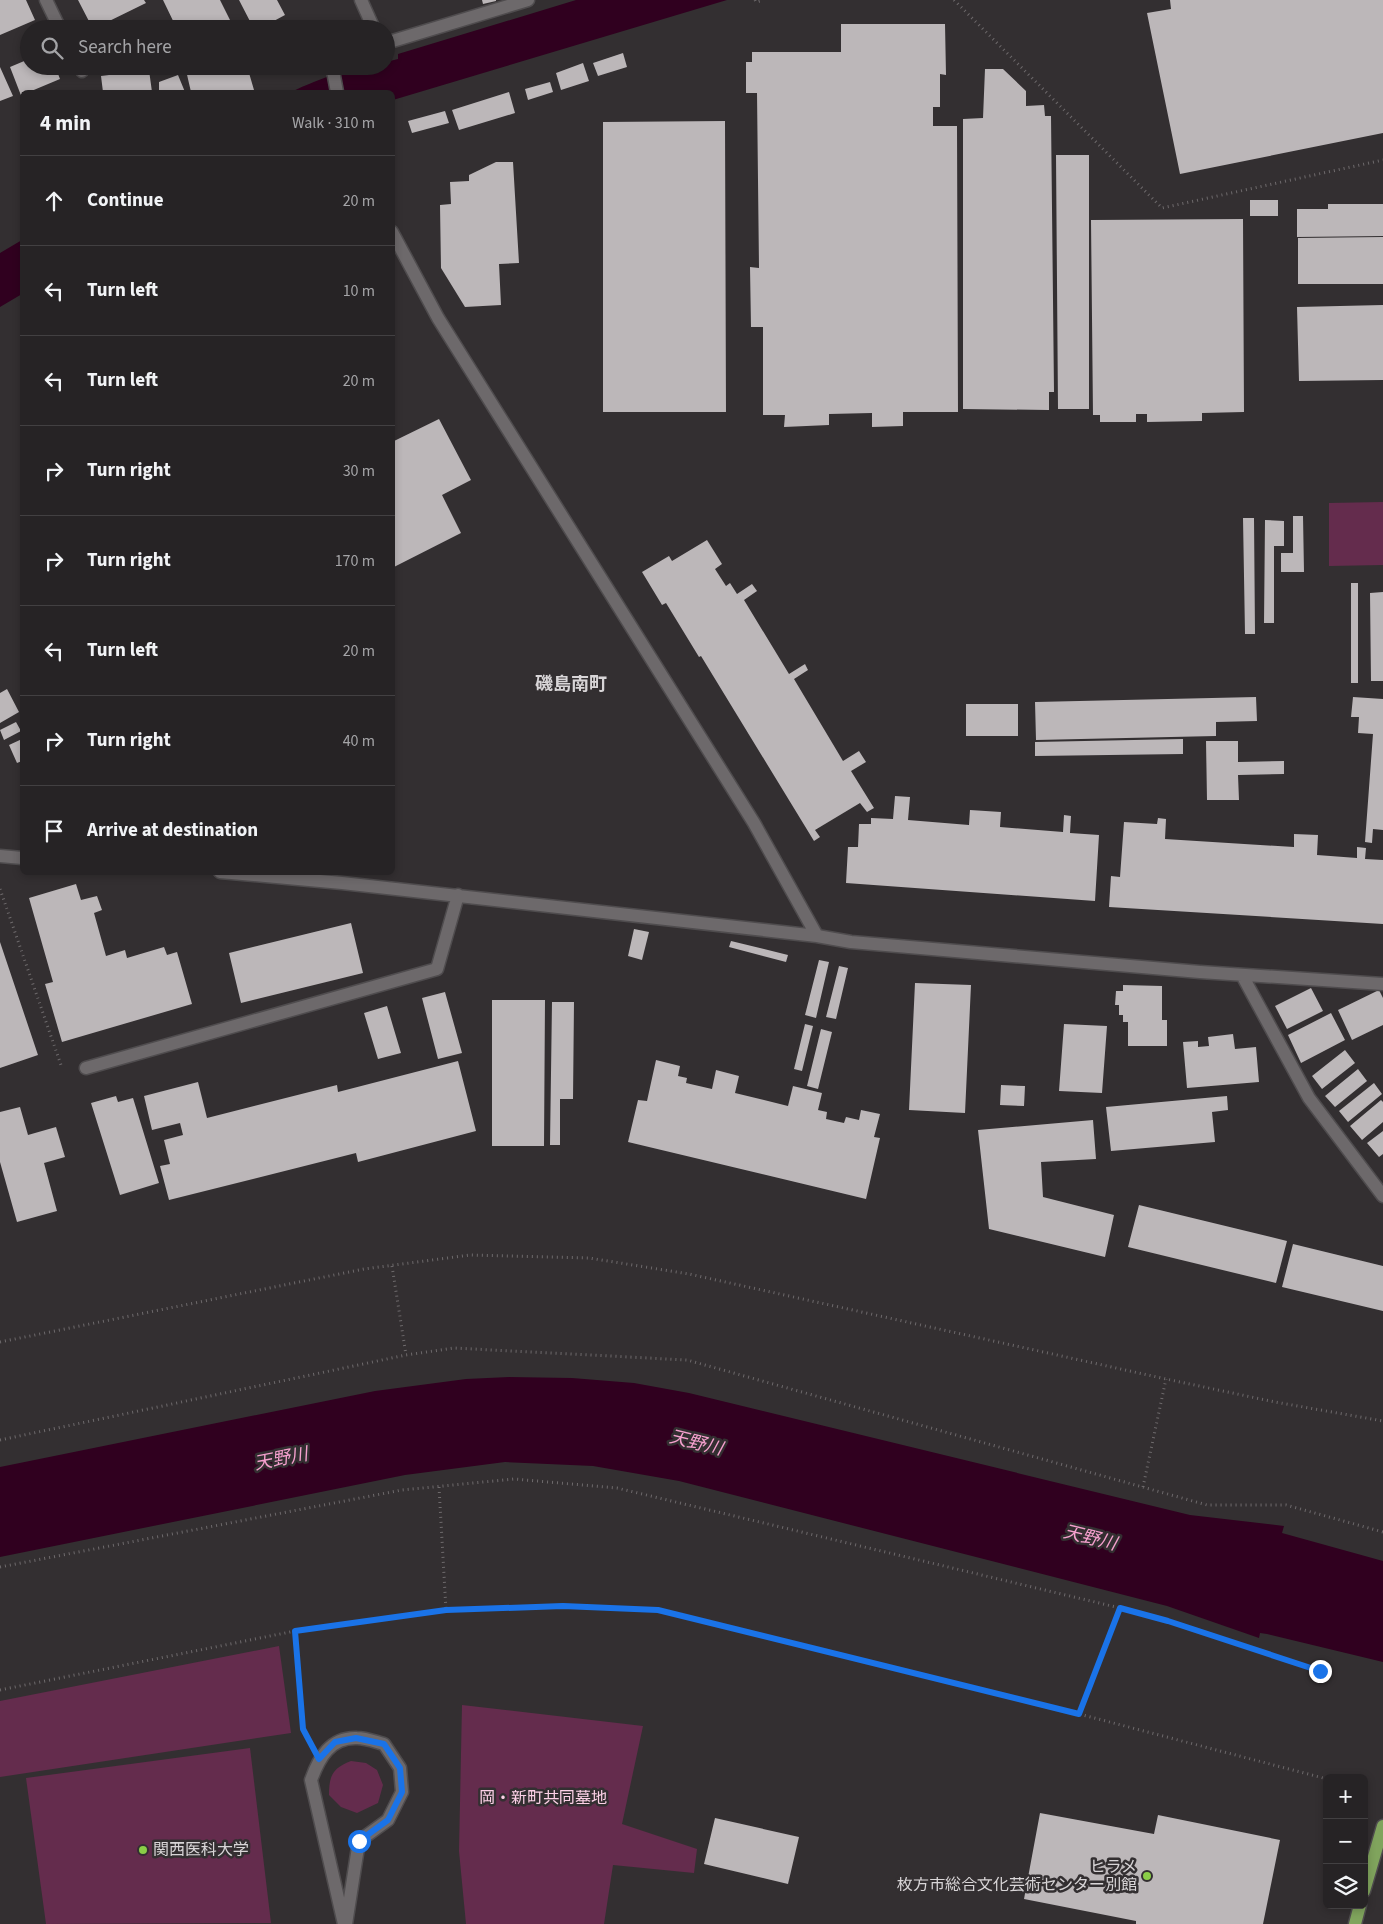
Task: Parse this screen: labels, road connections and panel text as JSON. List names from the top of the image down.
{
  "districts": ["磯島南町"],
  "water": ["天野川"],
  "parks": ["岡・新町共同墓地"],
  "places": ["関西医科大学", "ヒラメ 枚方市総合文化芸術センター別館"],
  "page": {
    "search": "Search here",
    "heading": ["4 min", "Walk · 310 m"],
    "list": [
      ["Continue", "20 m"],
      ["Turn left", "10 m"],
      ["Turn left", "20 m"],
      ["Turn right", "30 m"],
      ["Turn right", "170 m"],
      ["Turn left", "20 m"],
      ["Turn right", "40 m"],
      "Arrive at destination"
    ],
    "map_buttons": ["+", "−"]
  }
}
